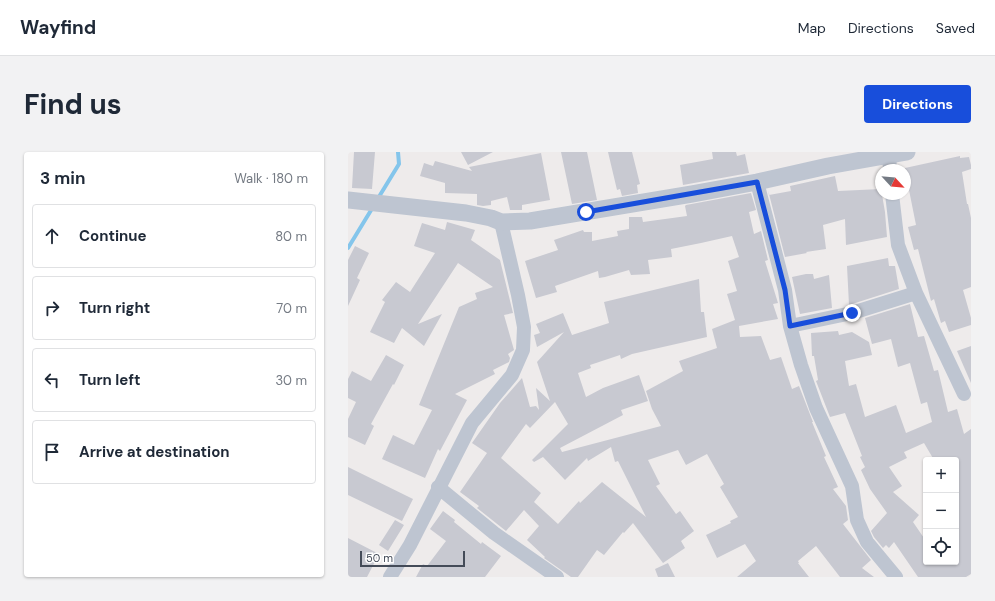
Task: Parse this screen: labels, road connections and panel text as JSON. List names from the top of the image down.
{
  "scale_bar": "50 m",
  "north": "bottom right",
  "page": {
    "header": "Wayfind",
    "nav": ["Map", "Directions", "Saved"],
    "buttons": "Directions",
    "title": "Find us",
    "heading": ["3 min", "Walk · 180 m"],
    "list": [
      ["Continue", "80 m"],
      ["Turn right", "70 m"],
      ["Turn left", "30 m"],
      "Arrive at destination"
    ],
    "map_buttons": ["+", "−"],
    "scale": "50 m"
  }
}
